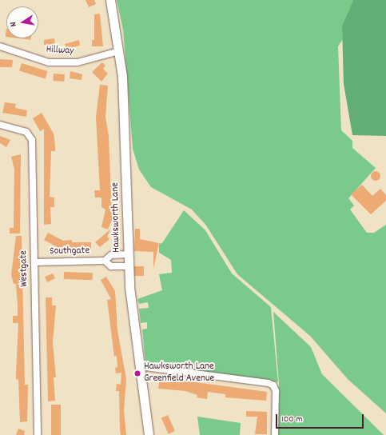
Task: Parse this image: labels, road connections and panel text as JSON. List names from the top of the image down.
{
  "streets": {
    "street": [
      "Hillway",
      "Hawksworth Lane",
      "Southgate",
      "Westgate"
    ]
  },
  "crossings": [
    ["Hillway", "Hawksworth Lane"],
    ["Hawksworth Lane", "Southgate"],
    ["Southgate", "Westgate"]
  ],
  "places": ["Hawksworth Lane Greenfield Avenue"],
  "scale_bar": "100 m",
  "north": "left"
}
